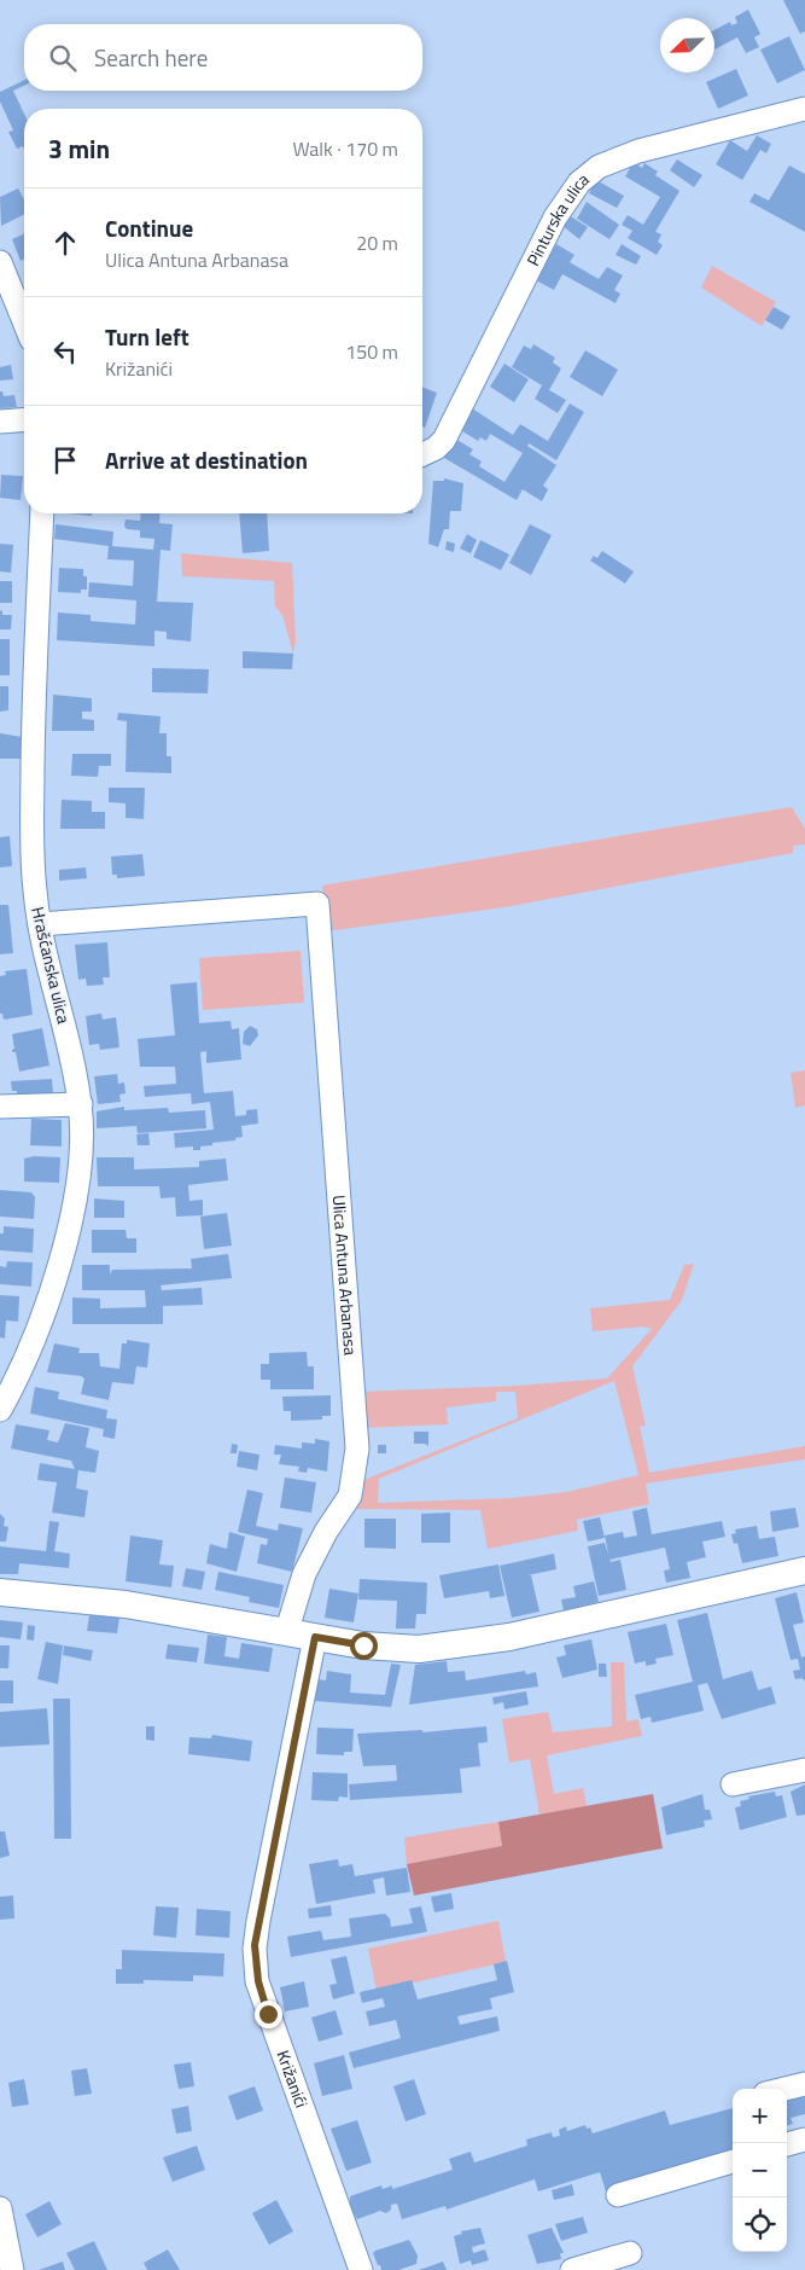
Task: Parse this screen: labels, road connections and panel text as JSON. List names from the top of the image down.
{
  "streets": {
    "street": [
      "Pinturska ulica",
      "Hrašćanska ulica",
      "Ulica Antuna Arbanasa",
      "Križanići"
    ]
  },
  "crossings": [
    ["Hrašćanska ulica", "Ulica Antuna Arbanasa"]
  ],
  "north": "bottom left",
  "page": {
    "search": "Search here",
    "heading": ["3 min", "Walk · 170 m"],
    "list": [
      ["Continue", "Ulica Antuna Arbanasa", "20 m"],
      ["Turn left", "Križanići", "150 m"],
      "Arrive at destination"
    ],
    "map_buttons": ["+", "−"]
  }
}
